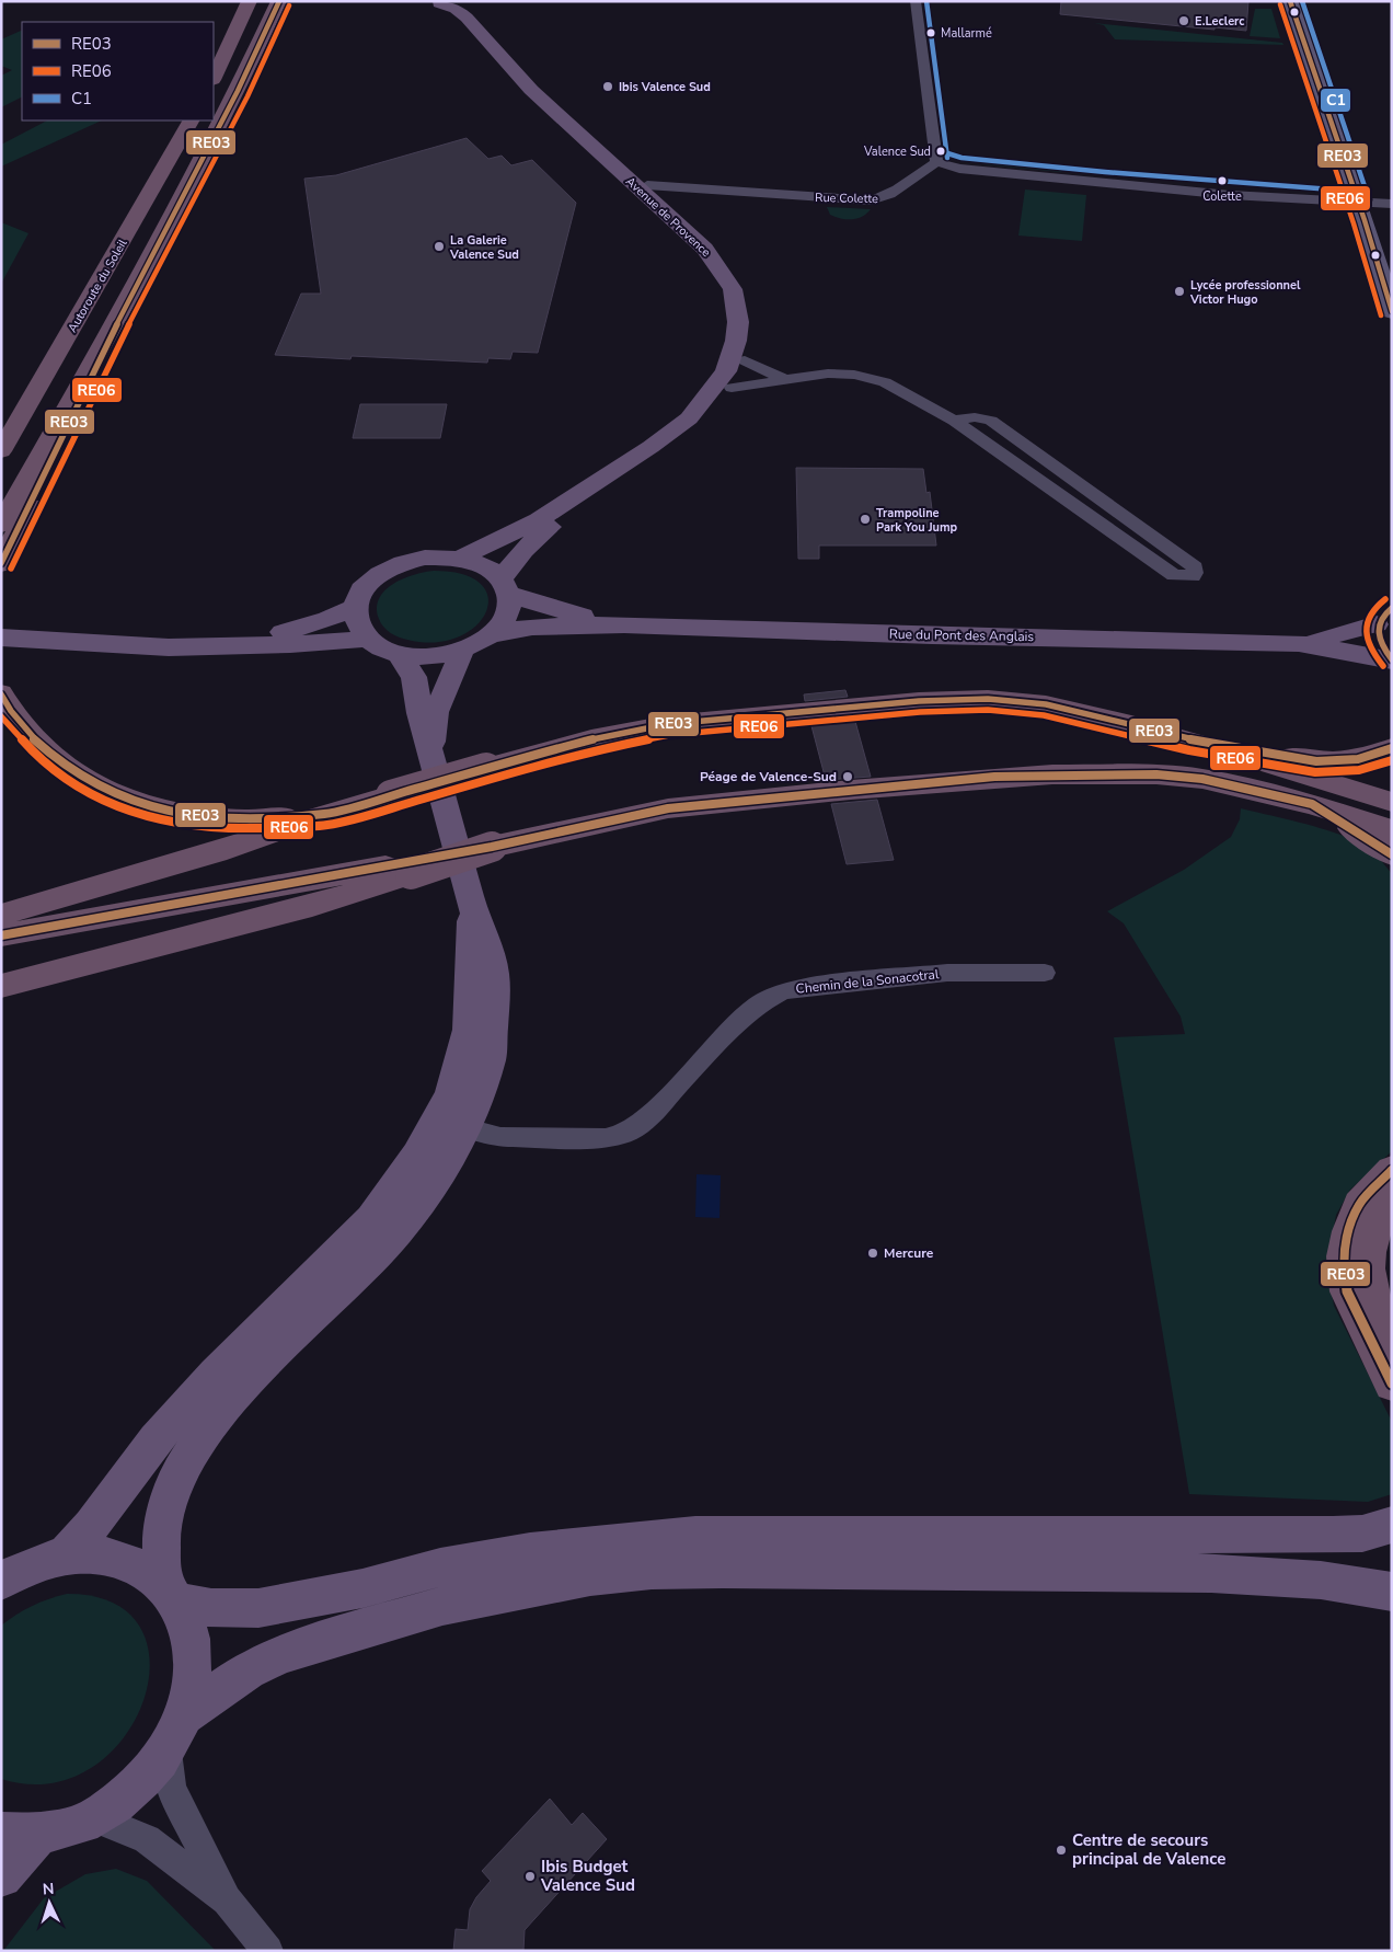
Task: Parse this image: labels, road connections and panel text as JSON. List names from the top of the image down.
{
  "streets": {
    "highway": ["Autoroute du Soleil"],
    "main road": ["Avenue de Provence", "Rue du Pont des Anglais"],
    "street": ["Rue Colette", "Chemin de la Sonacotral"]
  },
  "crossings": [
    ["Rue Colette", "Avenue de Provence"],
    ["Avenue de Provence", "Rue du Pont des Anglais"]
  ],
  "places": [
    "E.Leclerc",
    "Mallarmé",
    "Ibis Valence Sud",
    "Valence Sud",
    "Colette",
    "La Galerie Valence Sud",
    "Lycée professionnel Victor Hugo",
    "Trampoline Park You Jump",
    "Péage de Valence-Sud",
    "Mercure",
    "Centre de secours principal de Valence",
    "Ibis Budget Valence Sud"
  ],
  "lines": ["transit line RE03", "transit line C1", "transit line RE06"],
  "legend": ["RE03", "RE06", "C1"],
  "north": "top"
}
